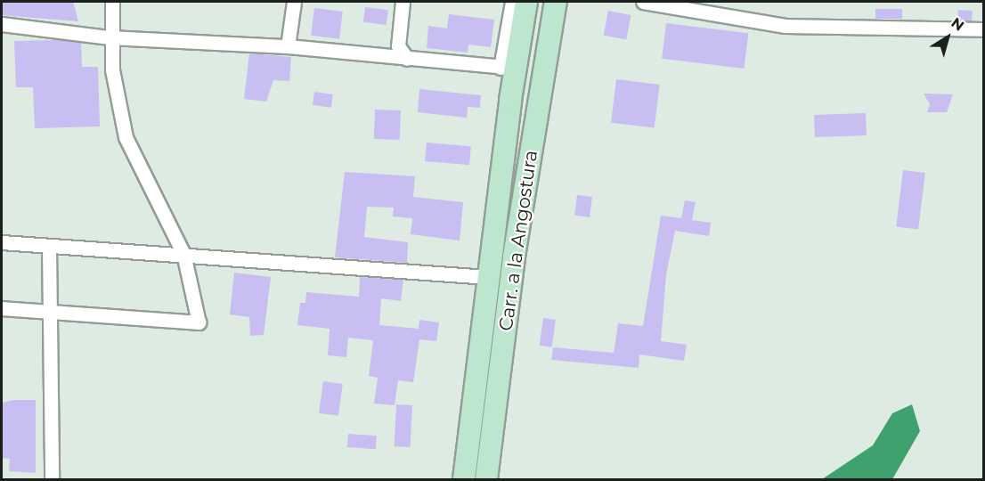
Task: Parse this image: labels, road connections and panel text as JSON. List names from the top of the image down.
{
  "streets": {
    "main road": ["Carr. a la Angostura"]
  },
  "north": "top right"
}
